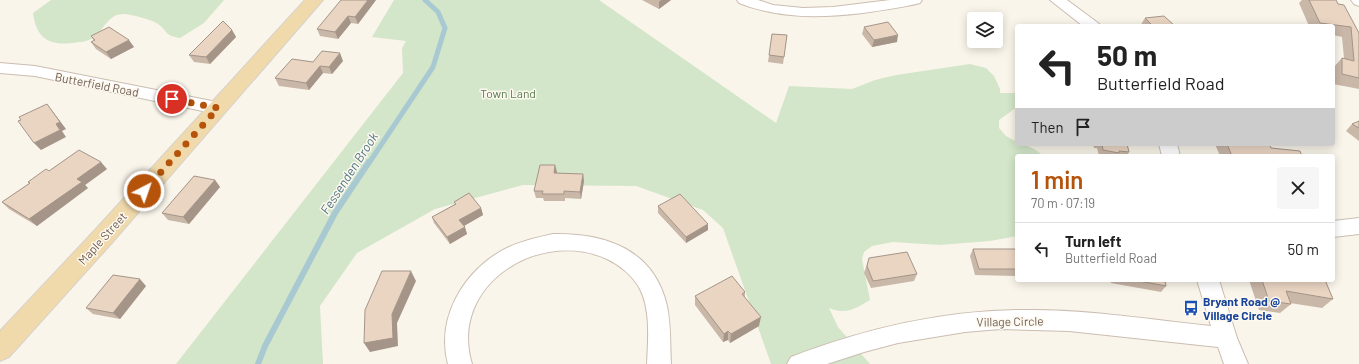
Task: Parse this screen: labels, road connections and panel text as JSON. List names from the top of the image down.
{
  "streets": {
    "main road": ["Maple Street"],
    "street": ["Butterfield Road", "Village Circle"]
  },
  "crossings": [
    ["Butterfield Road", "Maple Street"]
  ],
  "water": ["Fessenden Brook"],
  "parks": ["Town Land"],
  "places": {
    "bus stop": ["Bryant Road @ Village Circle"]
  },
  "page": {
    "turn": ["50 m", "Butterfield Road"],
    "then": "Then",
    "heading": ["1 min", "70 m · 07:19"],
    "list": [
      {
        "name": "Turn left",
        "note": "Butterfield Road",
        "value": "50 m"
      }
    ]
  }
}
